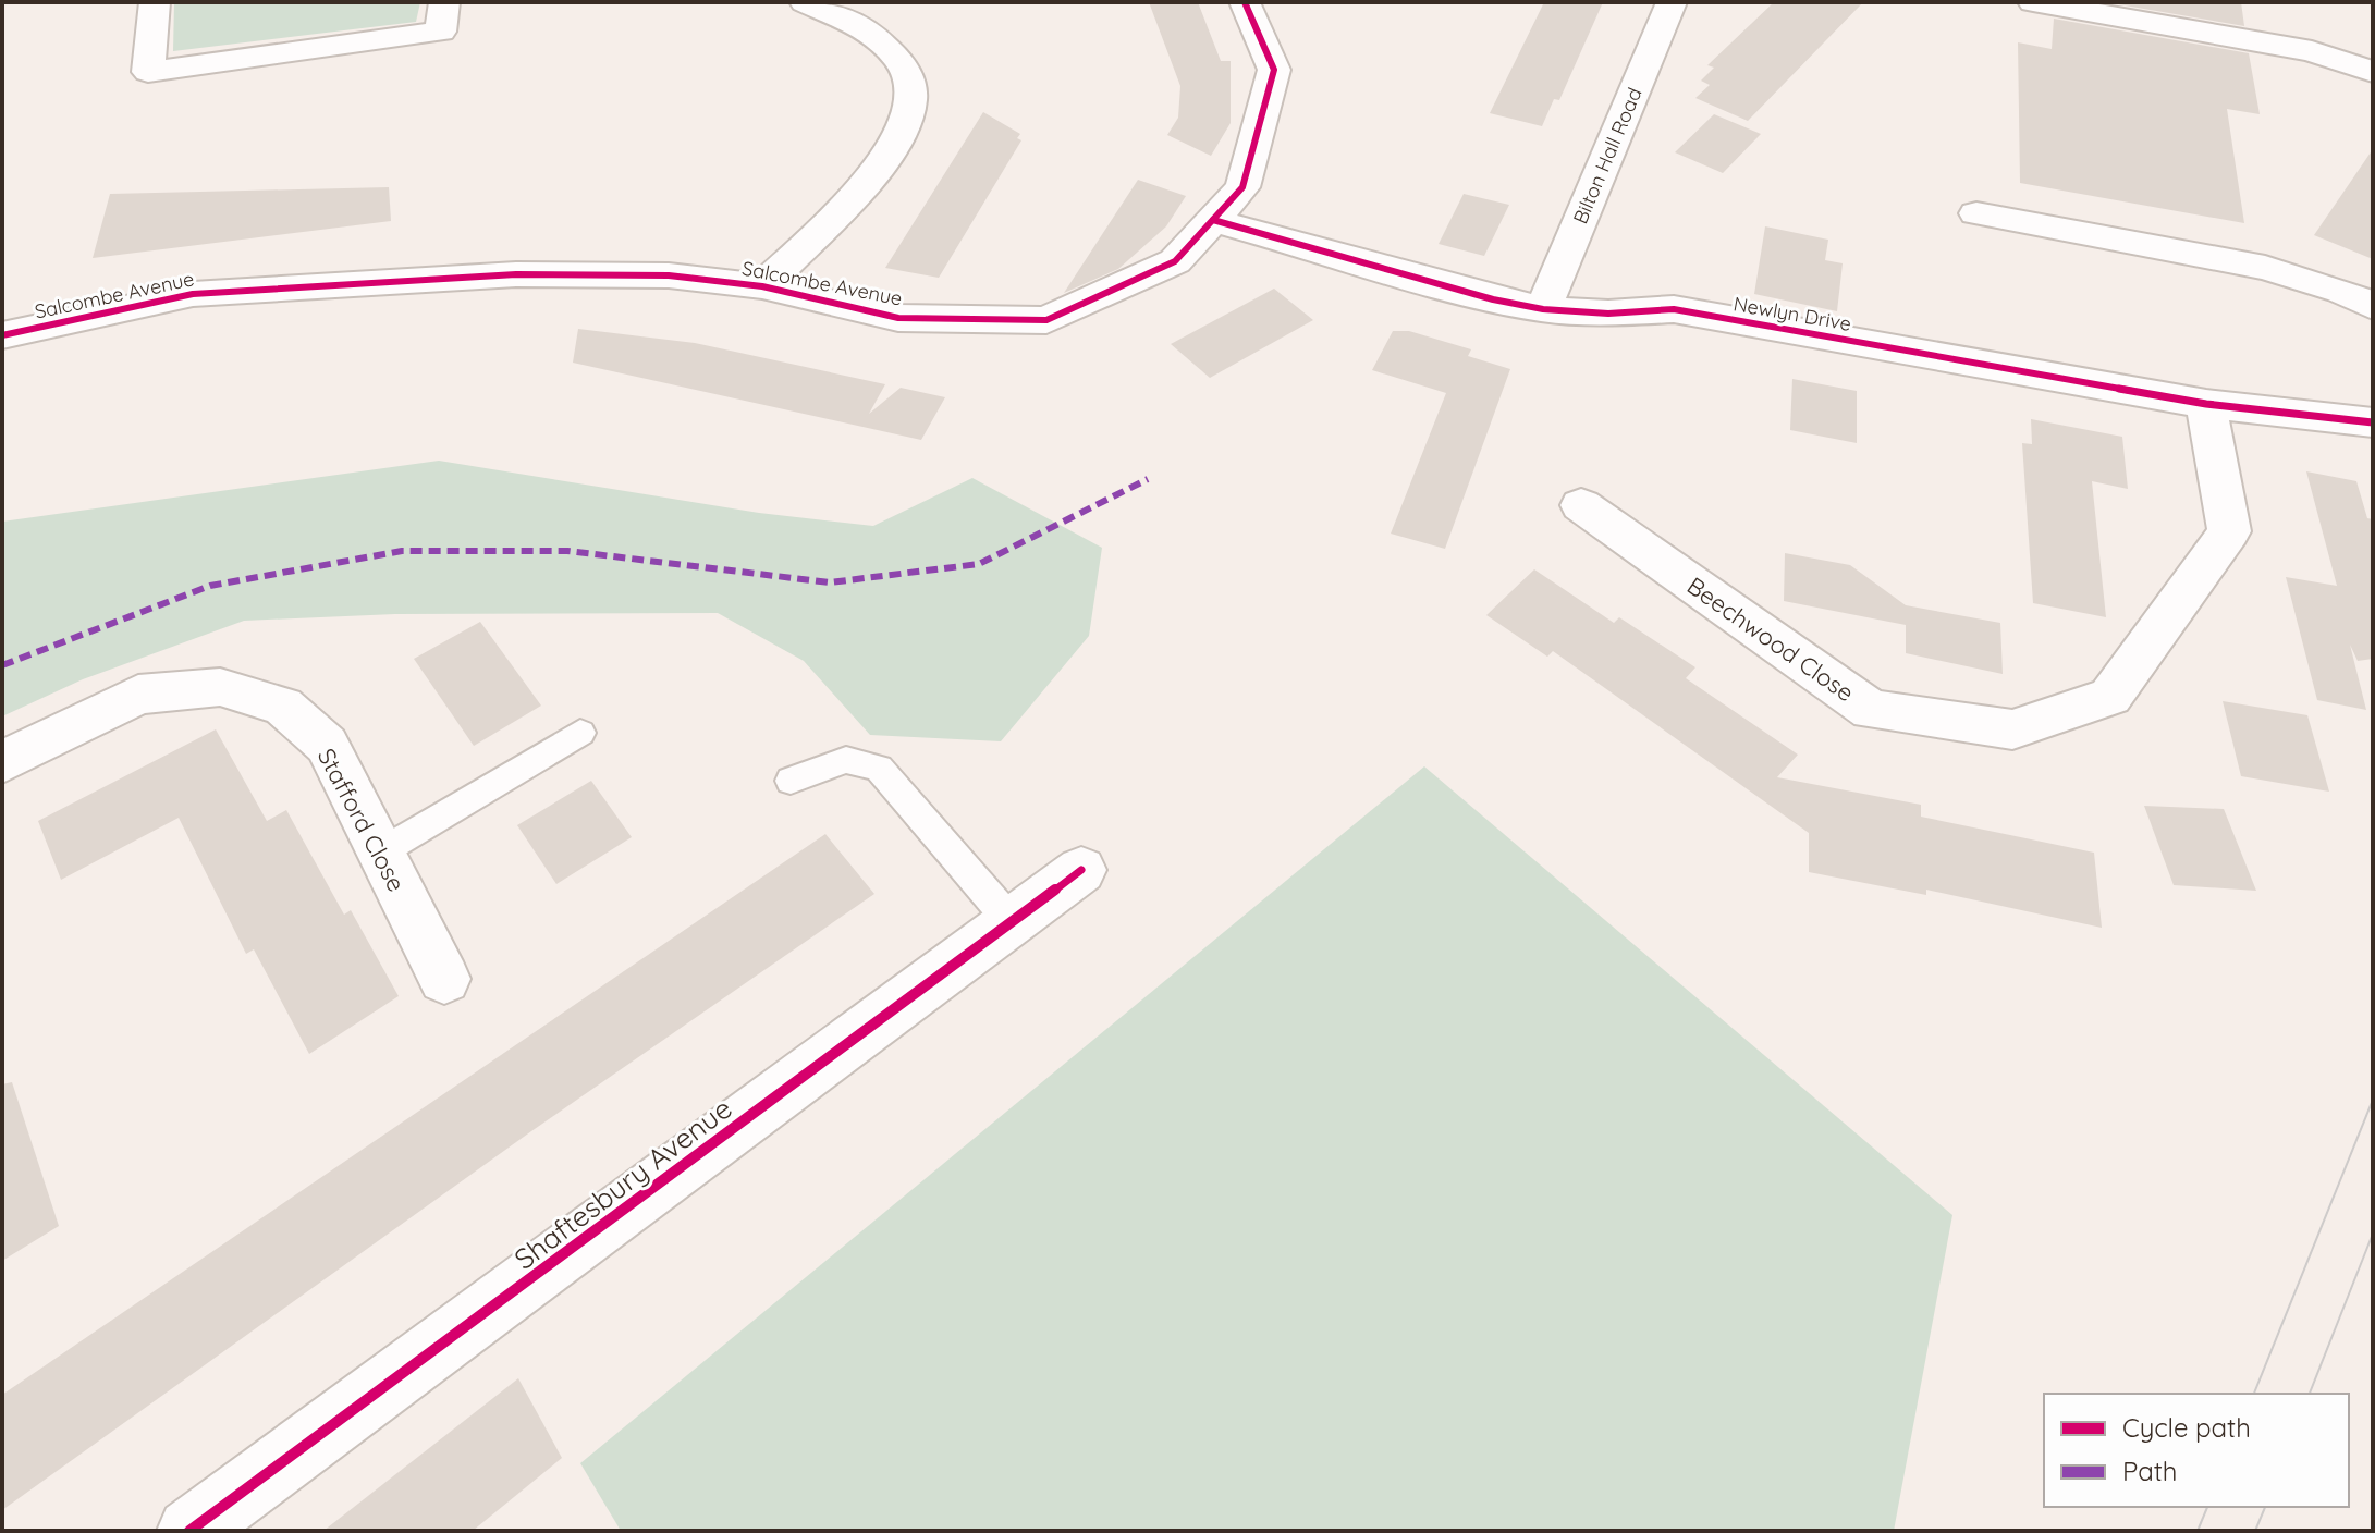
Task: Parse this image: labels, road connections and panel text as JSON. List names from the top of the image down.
{
  "streets": {
    "street": [
      "Bilton Hall Road",
      "Salcombe Avenue",
      "Newlyn Drive",
      "Beechwood Close",
      "Stafford Close",
      "Shaftesbury Avenue"
    ]
  },
  "crossings": [
    ["Bilton Hall Road", "Newlyn Drive"],
    ["Salcombe Avenue", "Newlyn Drive"],
    ["Newlyn Drive", "Beechwood Close"]
  ],
  "legend": ["Cycle path", "Path"]
}
